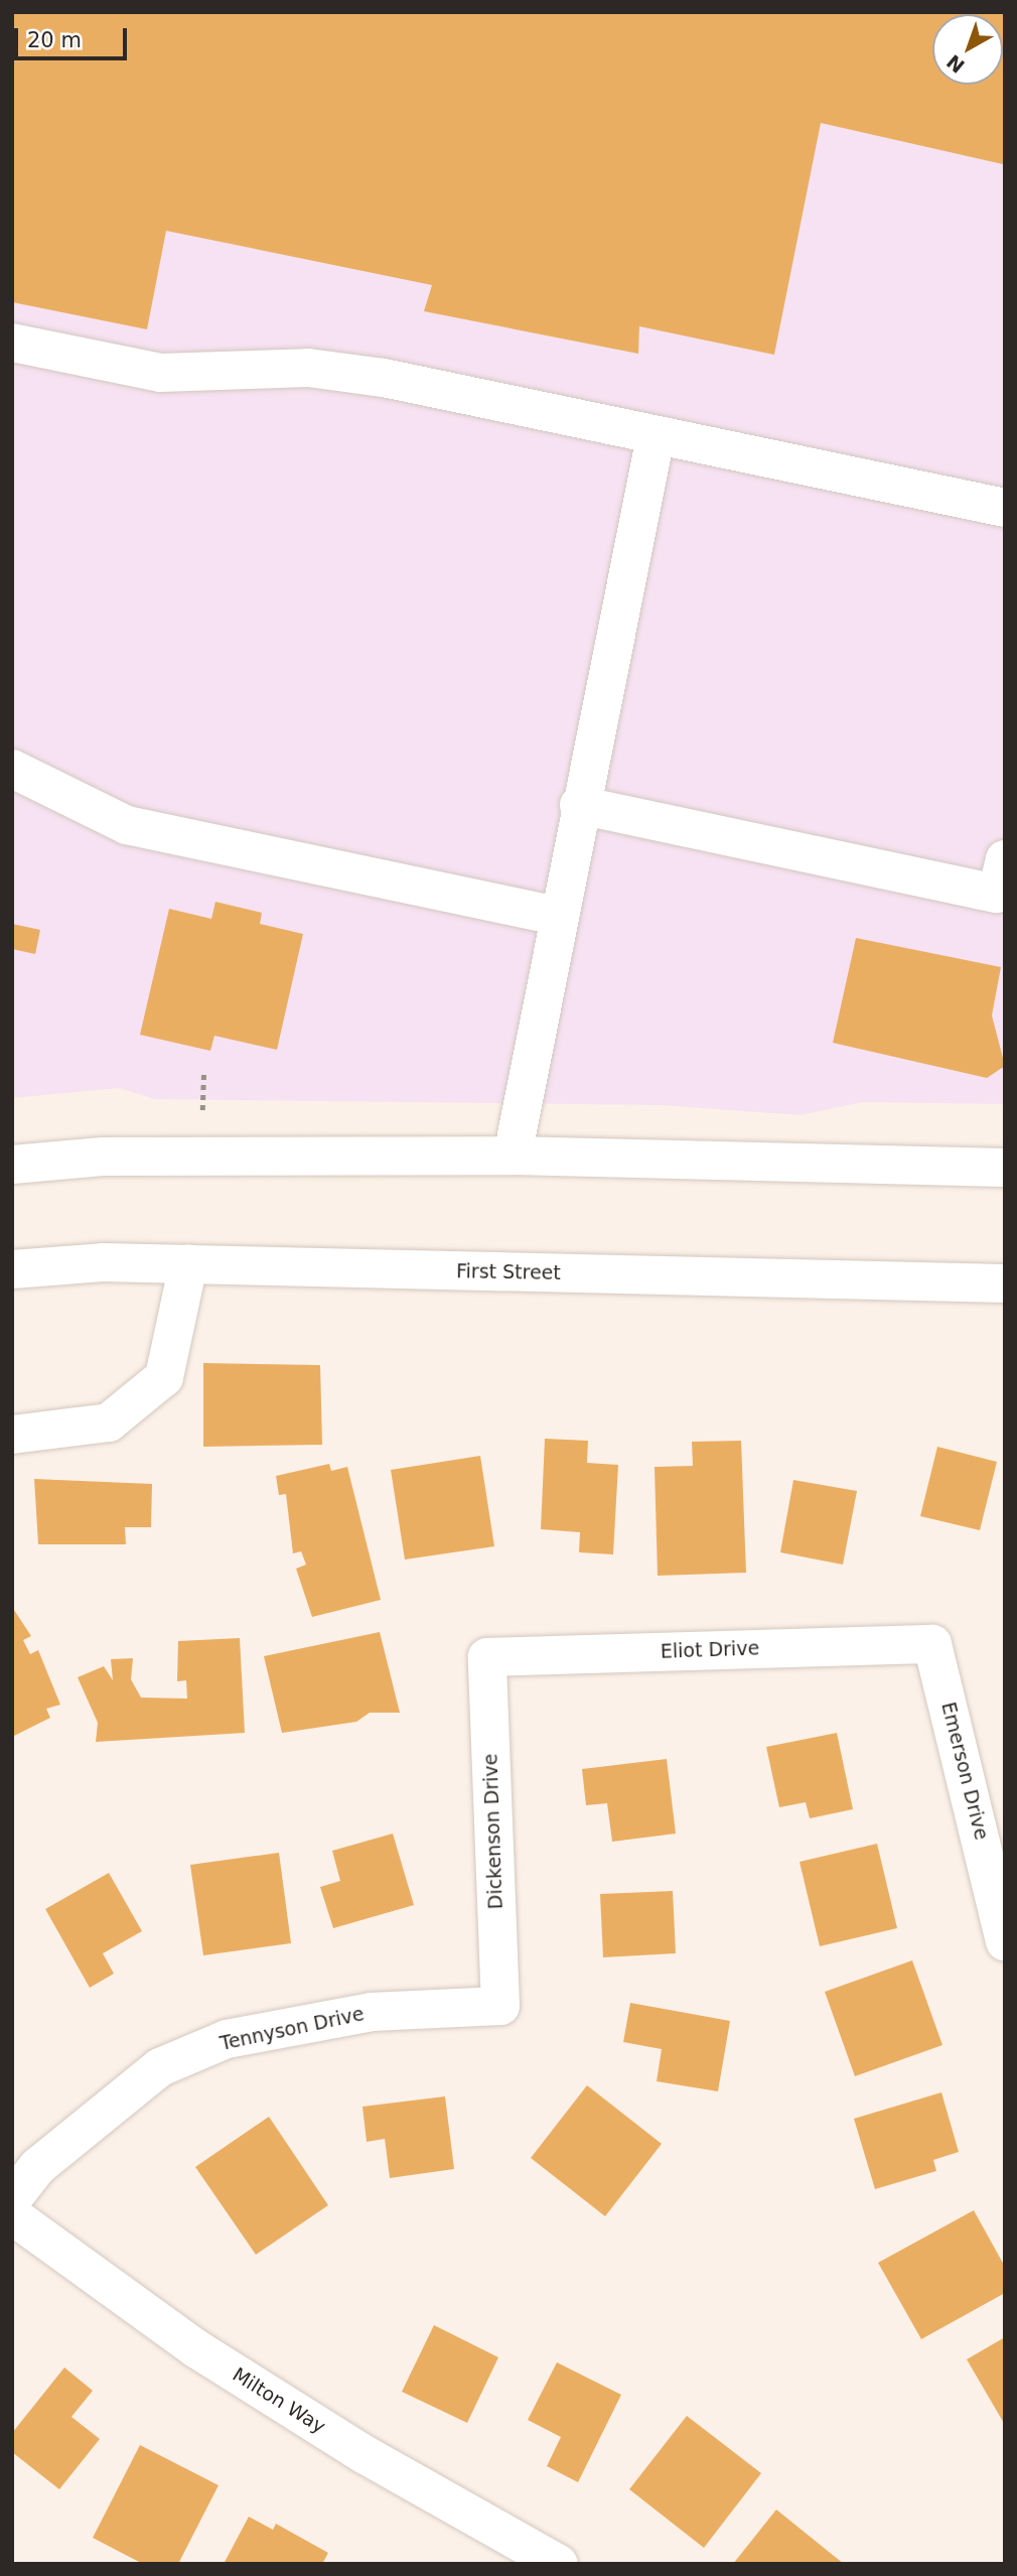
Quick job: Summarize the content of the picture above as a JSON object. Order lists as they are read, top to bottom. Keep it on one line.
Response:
{"streets":{"street":["First Street","Eliot Drive","Emerson Drive","Dickenson Drive","Tennyson Drive","Milton Way"]},"crossings":[["Eliot Drive","Emerson Drive"],["Eliot Drive","Dickenson Drive"],["Dickenson Drive","Tennyson Drive"]],"scale_bar":"20 m","north":"bottom left"}
